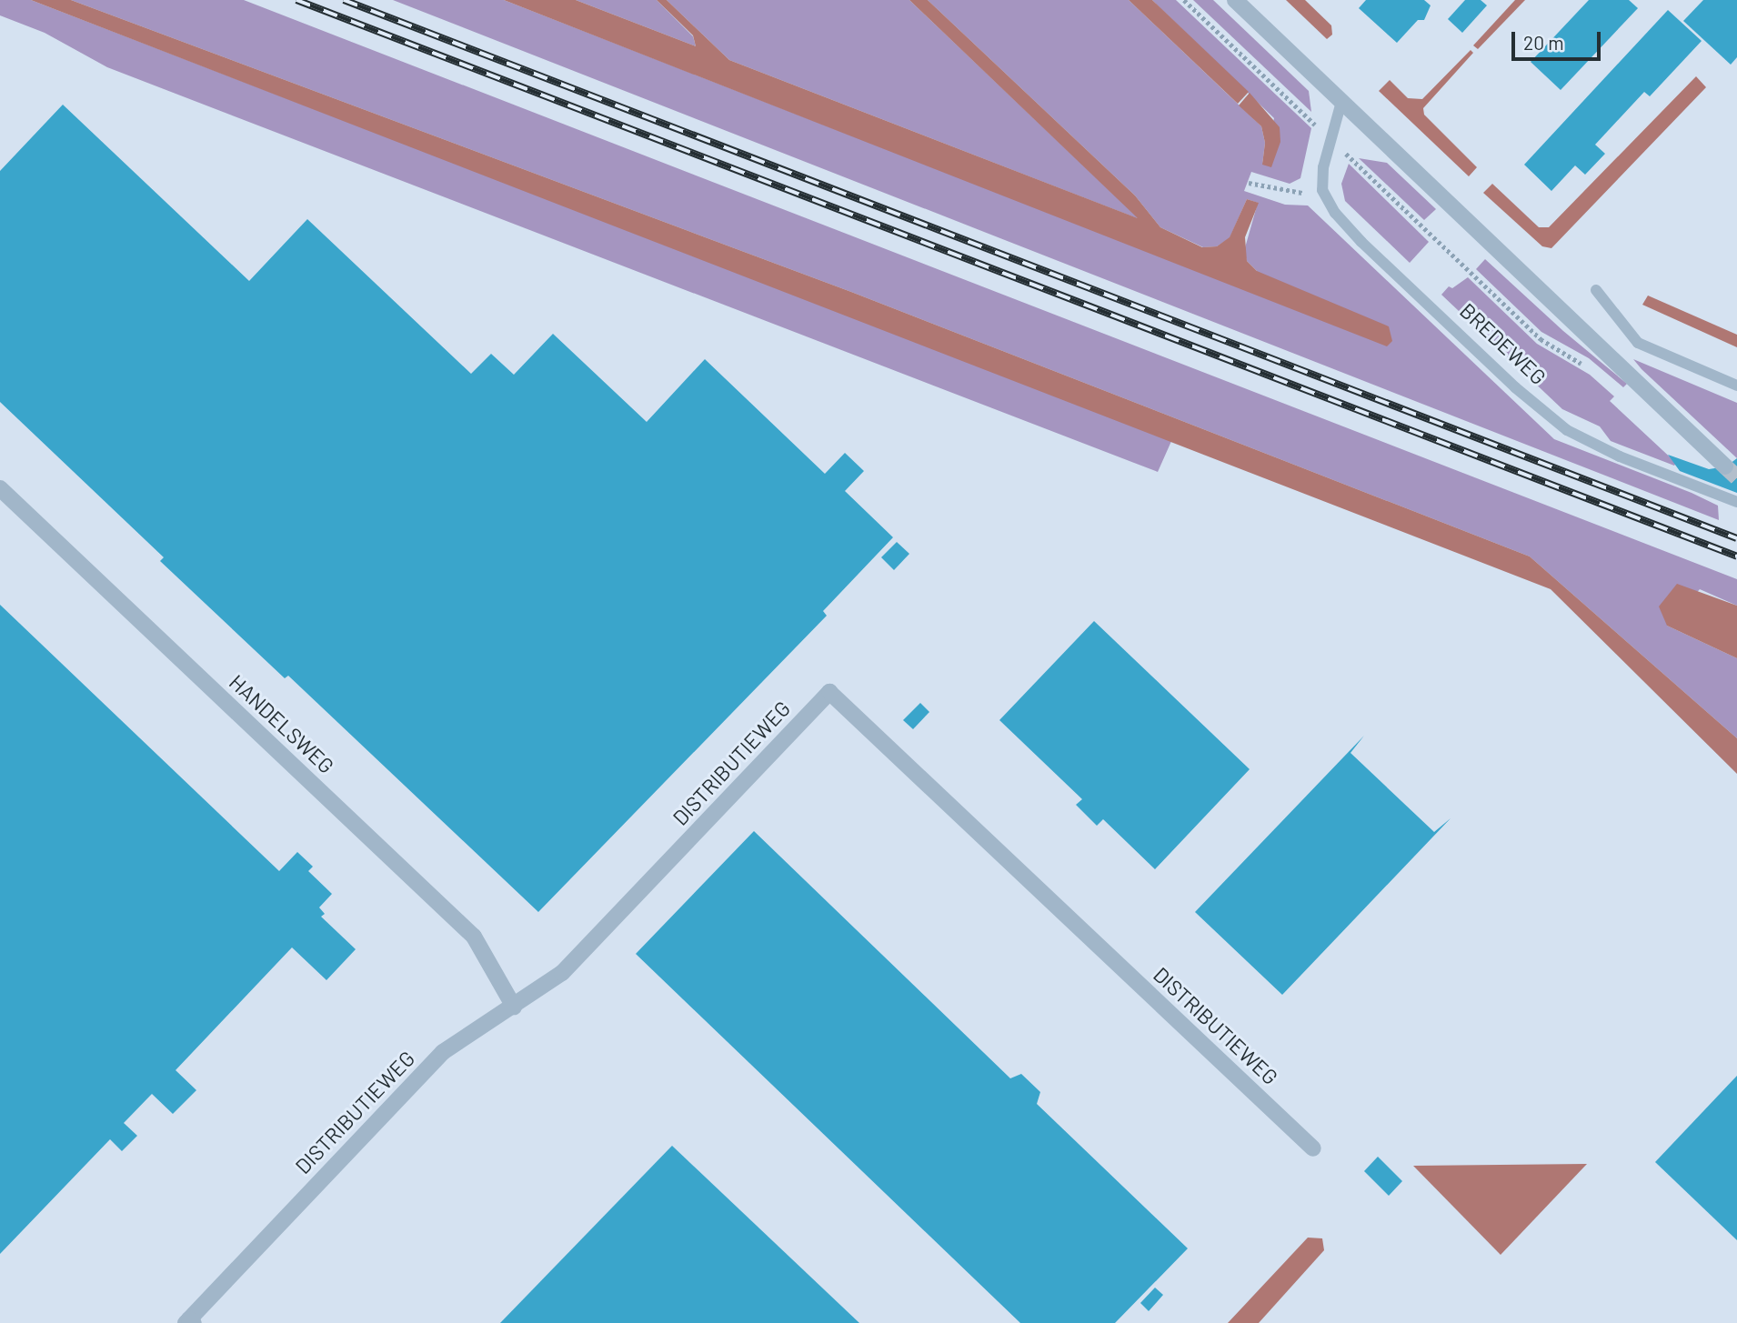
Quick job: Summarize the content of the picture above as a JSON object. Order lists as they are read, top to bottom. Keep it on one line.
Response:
{"streets":{"street":["HANDELSWEG","DISTRIBUTIEWEG"],"lane":["BREDEWEG"]},"crossings":[["HANDELSWEG","DISTRIBUTIEWEG"]],"scale_bar":"20 m"}
